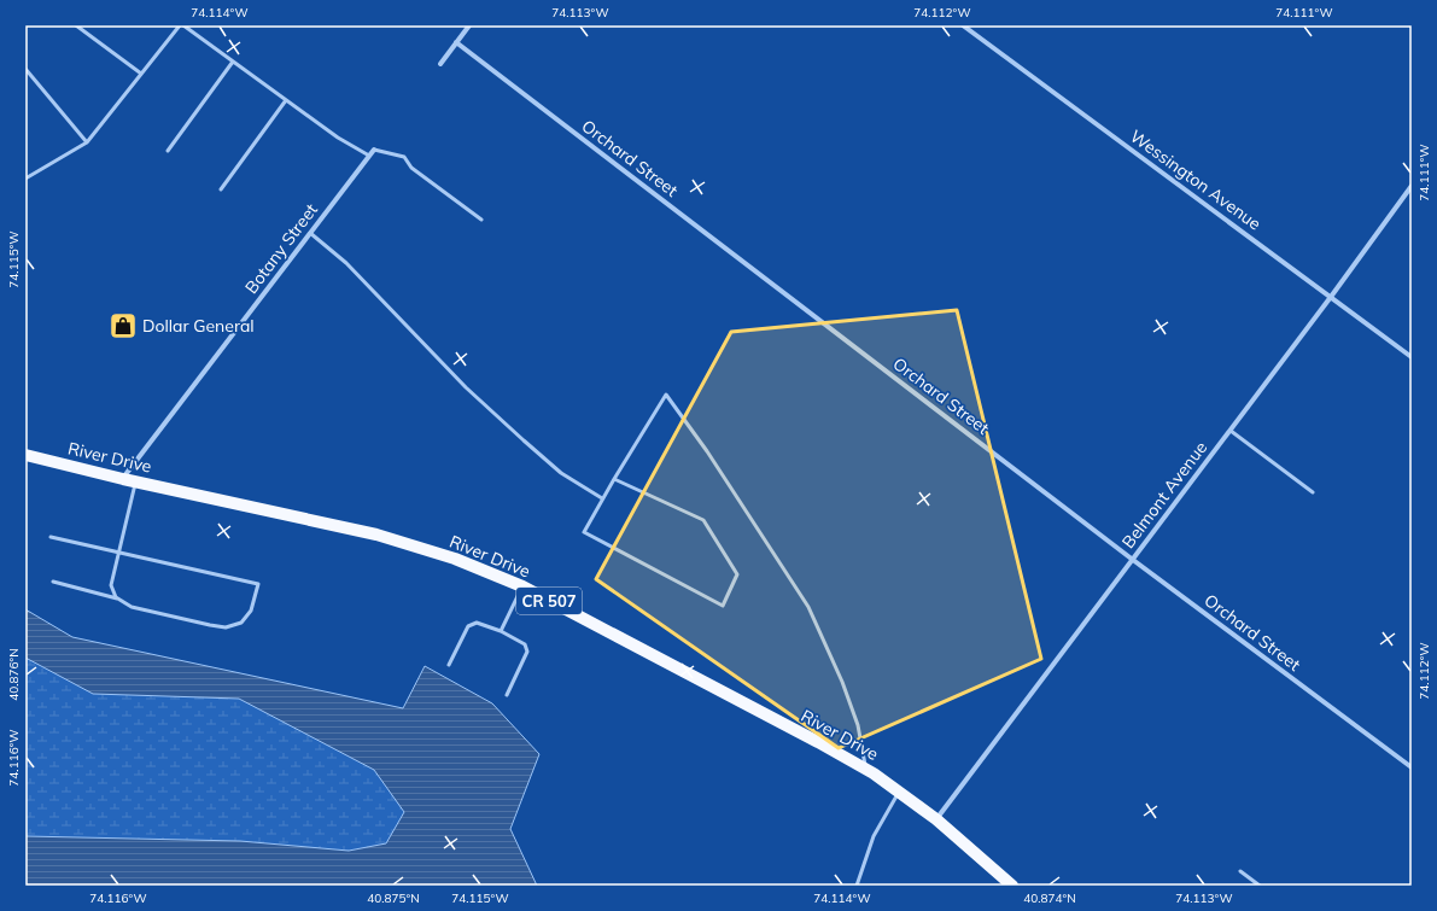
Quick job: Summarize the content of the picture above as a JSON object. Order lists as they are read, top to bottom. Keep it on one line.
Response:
{"streets":{"main road":["River Drive","CR 507"],"street":["Orchard Street","Wessington Avenue","Botany Street","Belmont Avenue"]},"crossings":[["Orchard Street","Belmont Avenue"],["Wessington Avenue","Belmont Avenue"],["Botany Street","River Drive"],["River Drive","Belmont Avenue"]],"places":{"shop":["Dollar General"]},"coordinates":["74.114°W","74.113°W","74.112°W","74.111°W","74.115°W","40.876°N","74.116°W","40.875°N","40.874°N"]}
